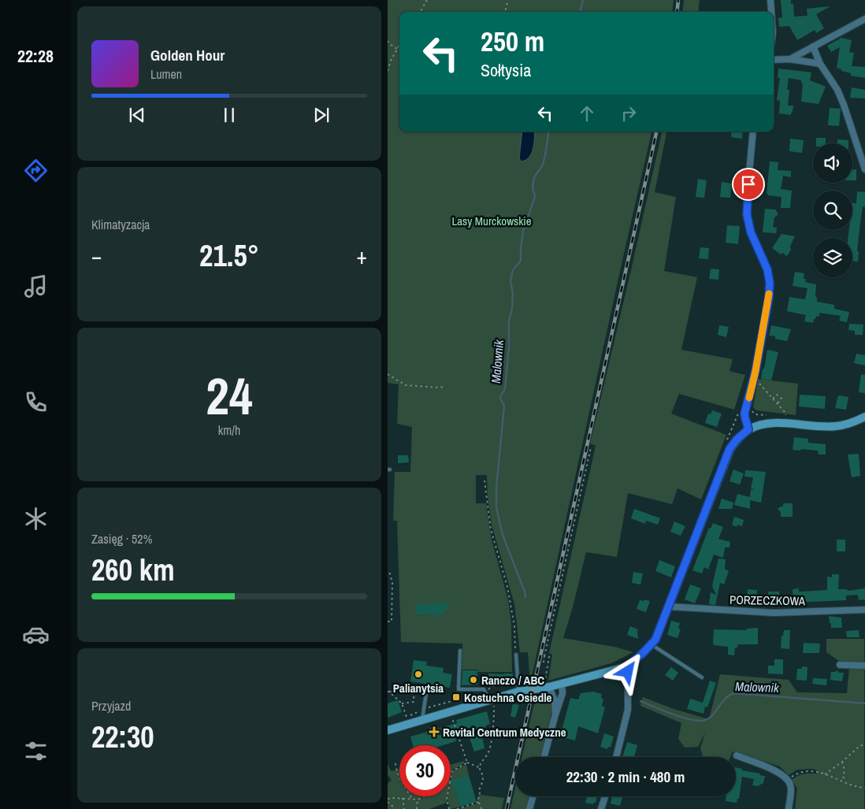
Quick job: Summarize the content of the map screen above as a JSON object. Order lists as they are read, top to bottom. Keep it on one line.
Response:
{"streets":{"street":["PORZECZKOWA"]},"water":["Malownik"],"parks":["Lasy Murckowskie"],"places":{"other":["Palianytsia","Ranczo / ABC"],"transit":["Kostuchna Osiedle"],"health":["Revital Centrum Medyczne"]},"page":{"tabs":"22:28","turn":["250 m","Sołtysia"],"song":["Golden Hour","Lumen"],"tile":["Klimatyzacja",["24","km/h"],["Zasięg · 52%","260 km"],["Przyjazd","22:30"]],"heat":["−","21.5°","+"],"limit":"30","trip":"22:30 · 2 min · 480 m"}}
